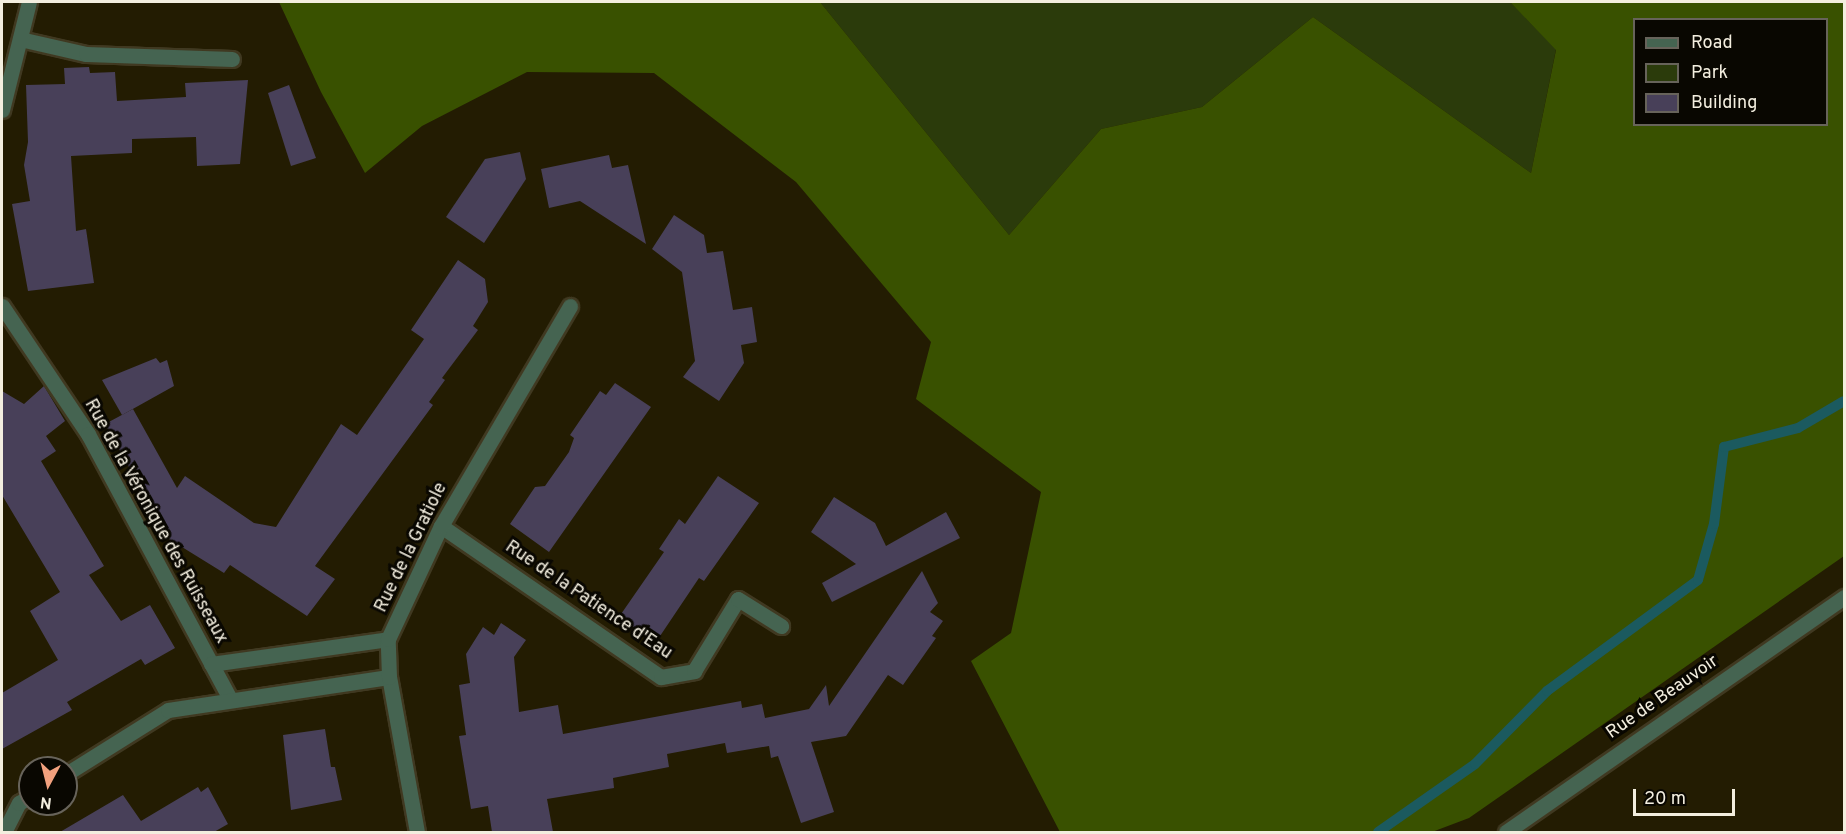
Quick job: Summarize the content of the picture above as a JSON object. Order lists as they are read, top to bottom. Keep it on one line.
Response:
{"streets":{"street":["Rue de la Véronique des Ruisseaux","Rue de la Gratiole","Rue de la Patience d'Eau","Rue de Beauvoir"]},"crossings":[["Rue de la Gratiole","Rue de la Patience d'Eau"]],"legend":["Road","Park","Building"],"scale_bar":"20 m","north":"bottom"}
